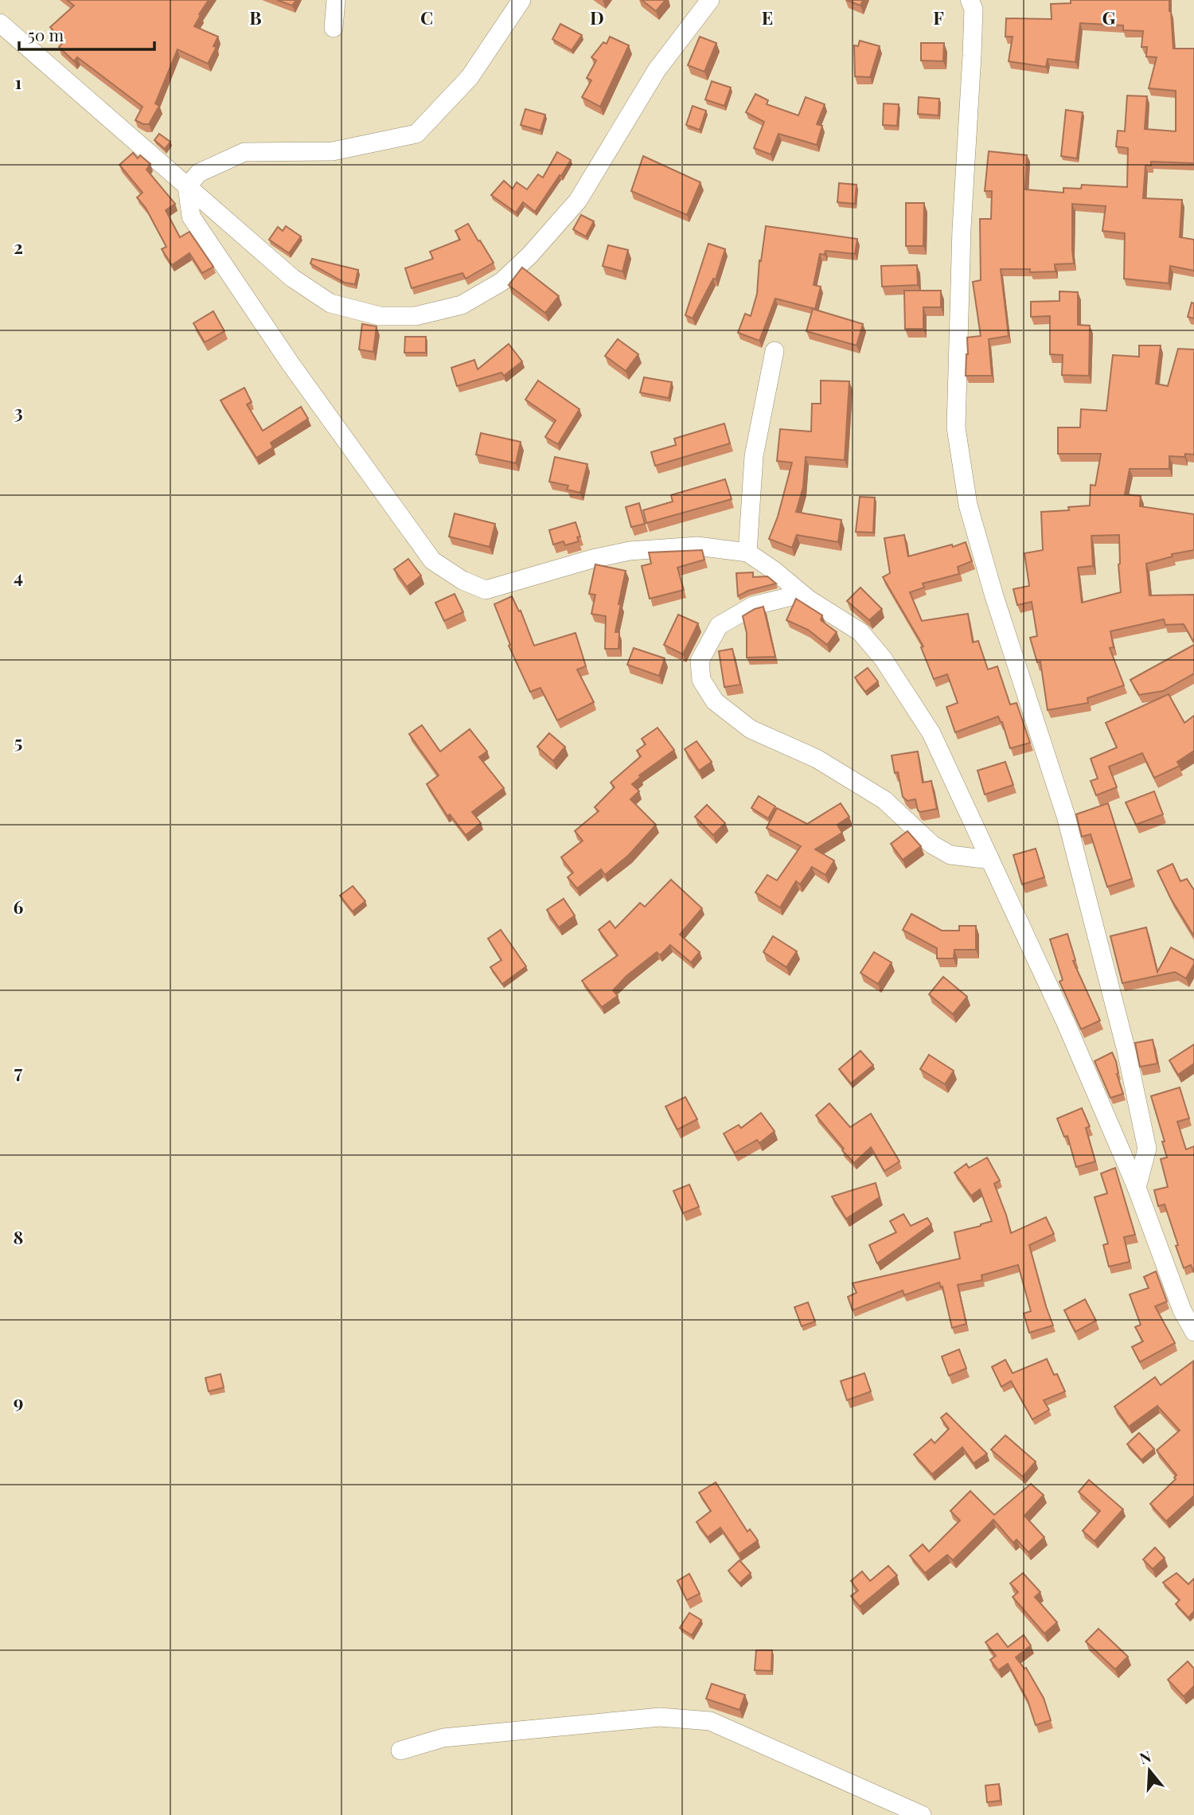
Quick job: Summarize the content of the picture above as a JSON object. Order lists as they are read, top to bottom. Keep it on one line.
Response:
{"scale_bar":"50 m","north":"top","grid":{"columns":["B","C","D","E","F","G"],"rows":["1","2","3","4","5","6","7","8","9"]}}
